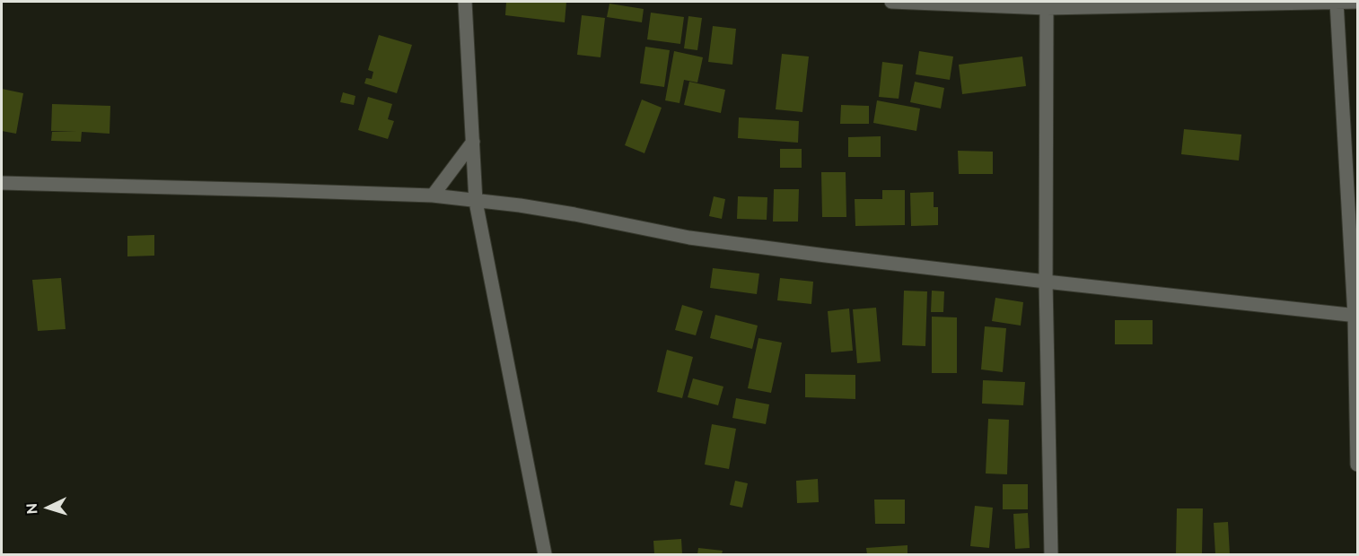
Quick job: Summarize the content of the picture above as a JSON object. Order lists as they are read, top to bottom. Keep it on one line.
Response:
{"north":"left"}
